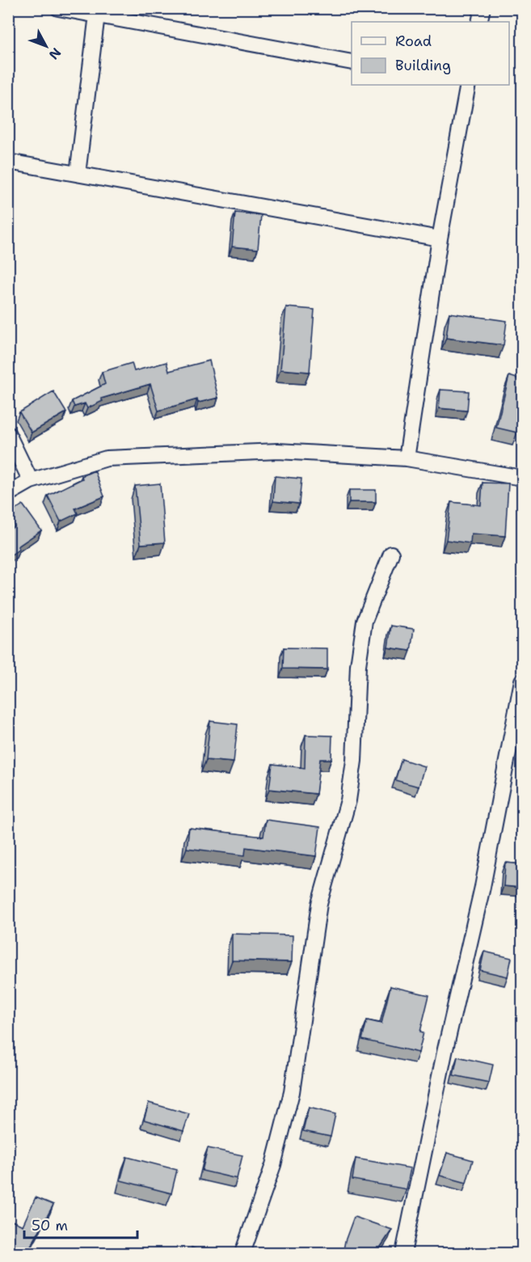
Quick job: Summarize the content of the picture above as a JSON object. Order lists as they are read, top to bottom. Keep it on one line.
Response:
{"legend":["Road","Building"],"scale_bar":"50 m","north":"bottom right"}
